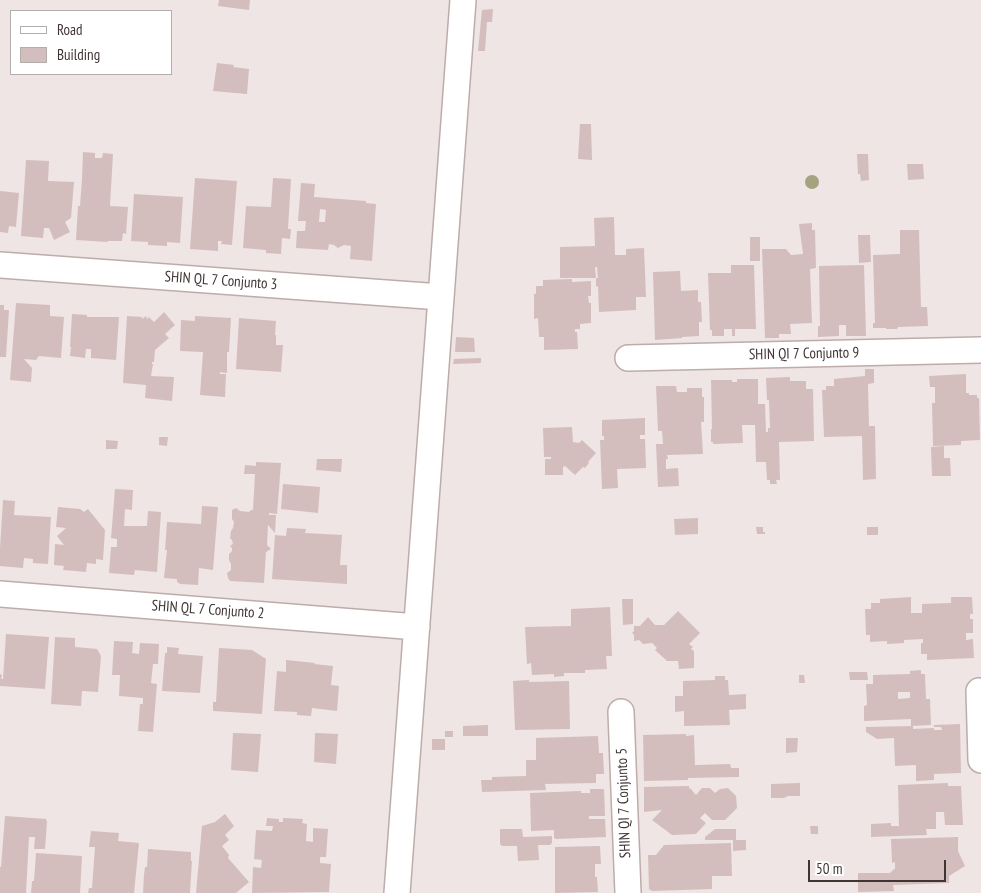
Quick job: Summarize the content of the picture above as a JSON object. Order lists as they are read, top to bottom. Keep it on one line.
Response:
{"streets":{"street":["SHIN QL 7 Conjunto 3","SHIN QI 7 Conjunto 9","SHIN QL 7 Conjunto 2","SHIN QI 7 Conjunto 5"]},"legend":["Road","Building"],"scale_bar":"50 m"}
